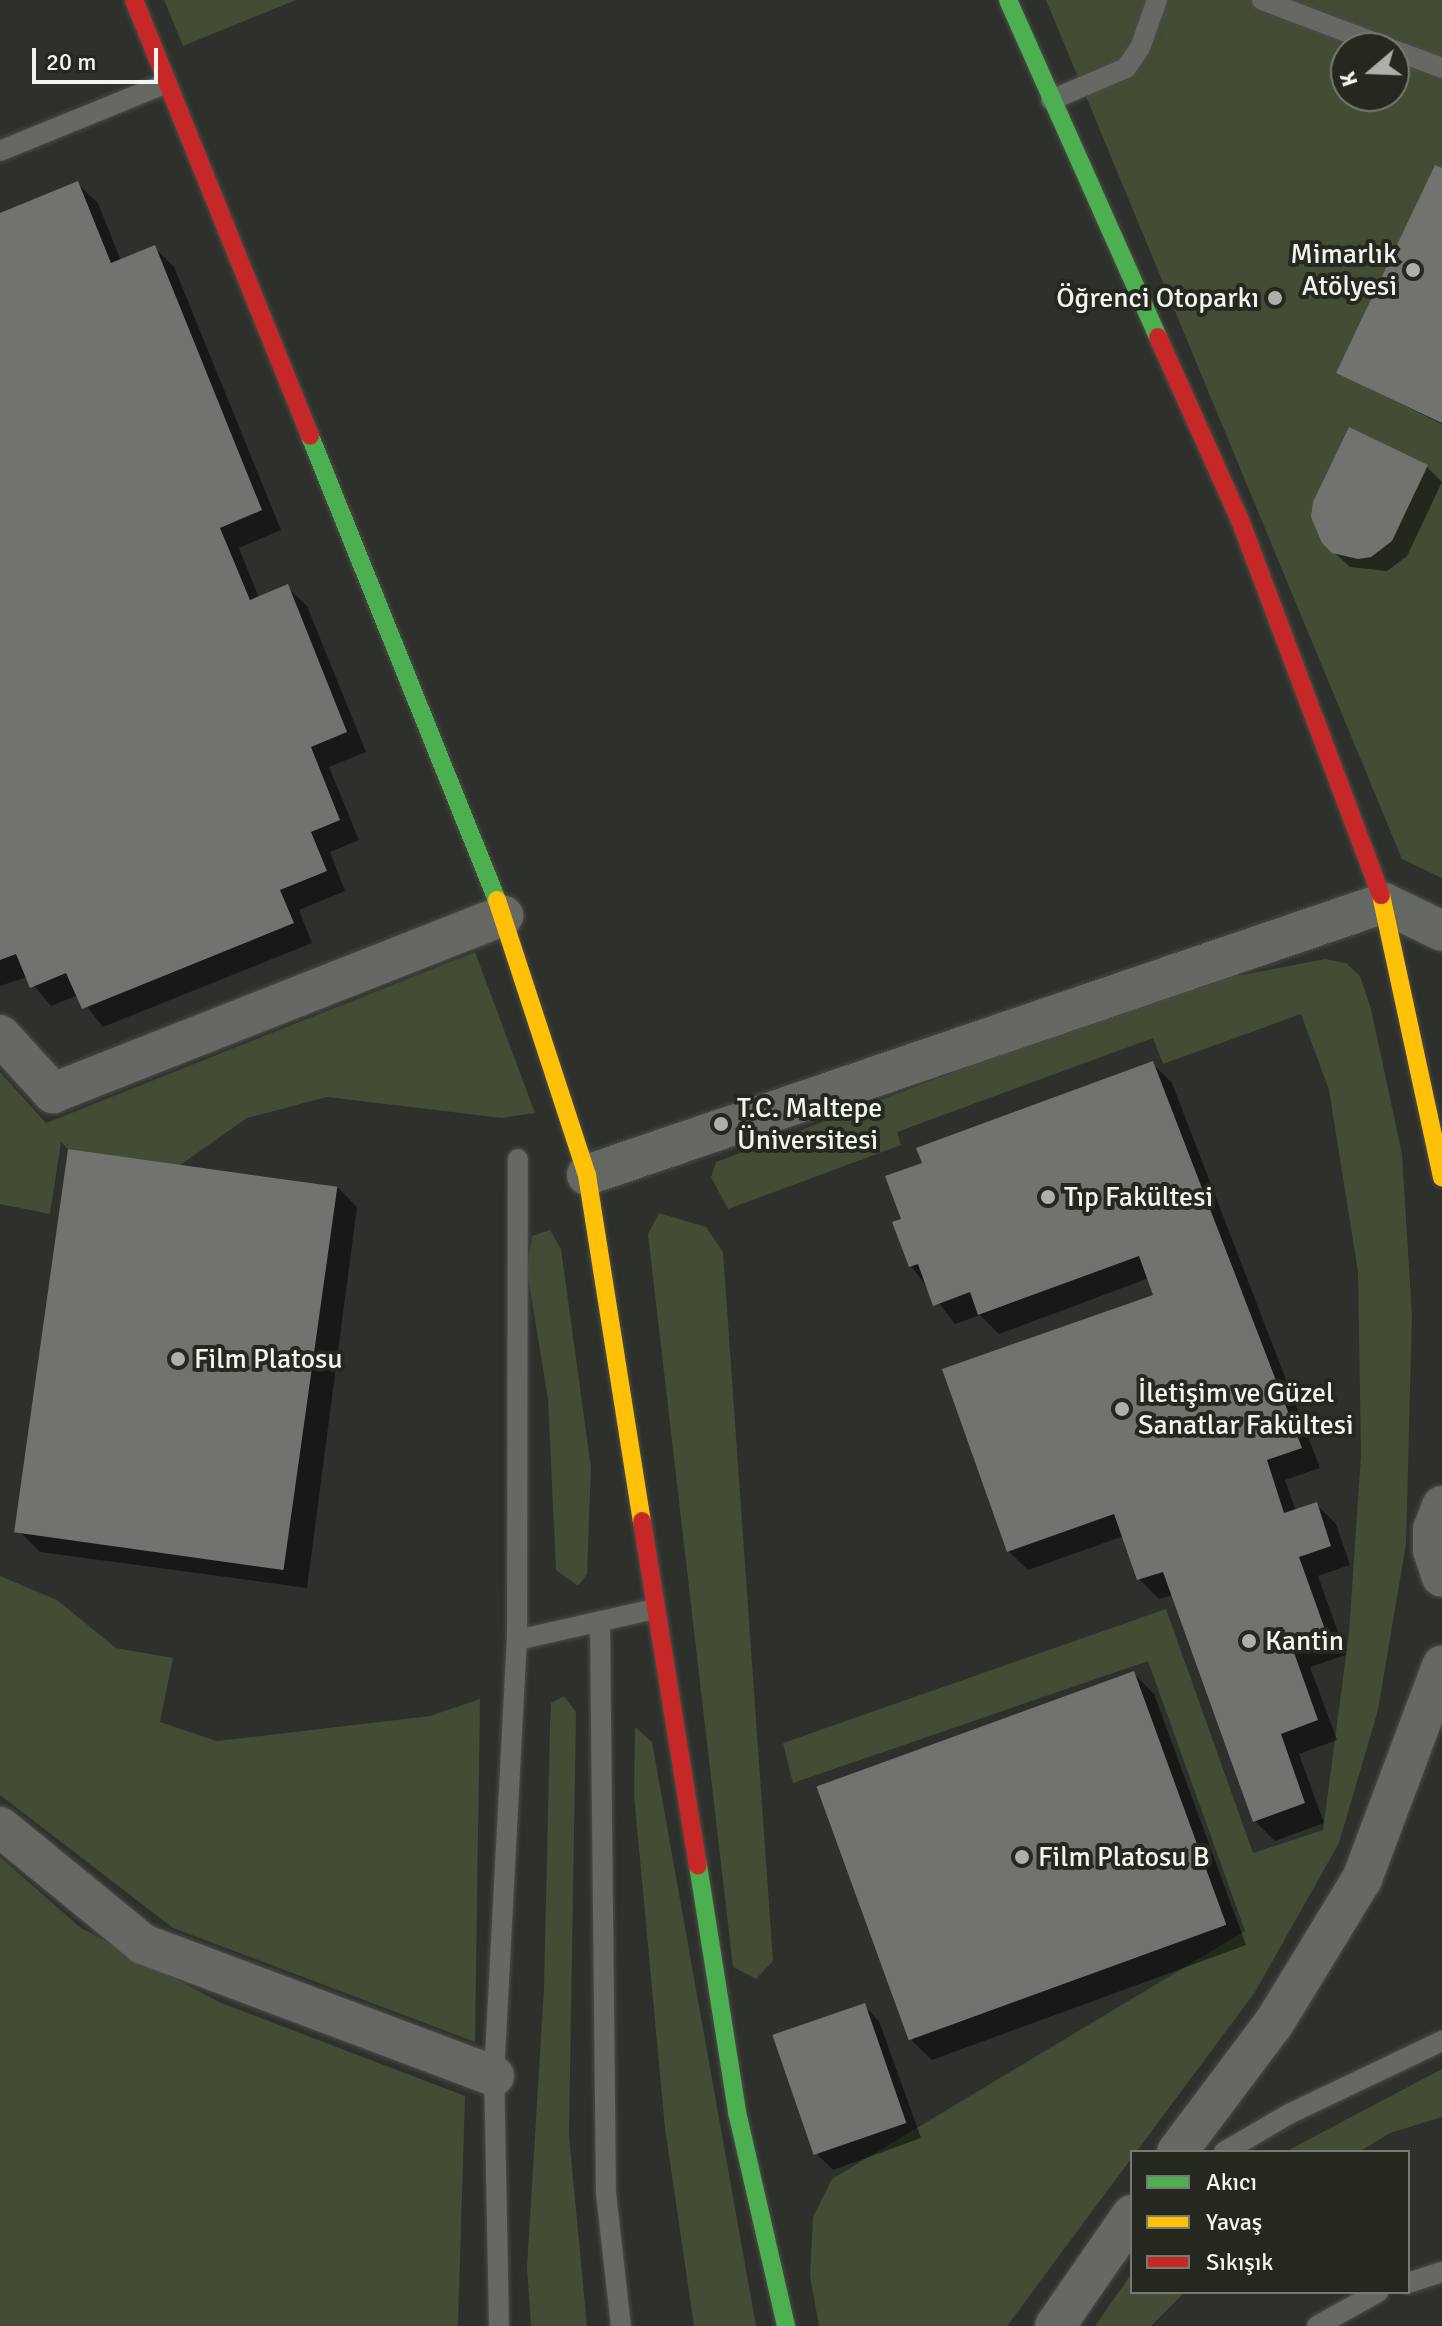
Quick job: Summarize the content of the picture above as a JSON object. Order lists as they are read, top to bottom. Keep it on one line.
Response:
{"places":["Mimarlık Atölyesi","Öğrenci Otoparkı","T.C. Maltepe Üniversitesi","Tıp Fakültesi","Film Platosu","İletişim ve Güzel Sanatlar Fakültesi","Kantin","Film Platosu B"],"legend":["Akıcı","Yavaş","Sıkışık"],"scale_bar":"20 m","north":"left"}
